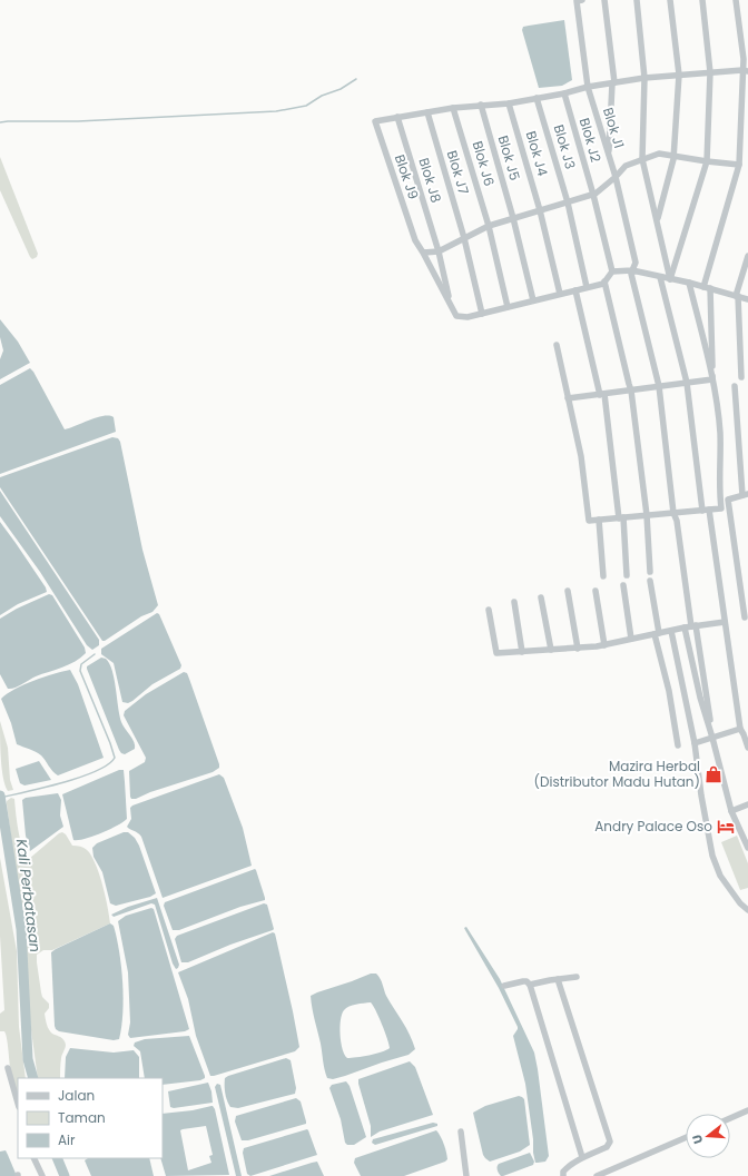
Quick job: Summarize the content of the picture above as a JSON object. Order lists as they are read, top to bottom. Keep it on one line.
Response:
{"streets":{"street":["Blok J1","Blok J2","Blok J3","Blok J4","Blok J5","Blok J6","Blok J7","Blok J9","Blok J8"]},"crossings":[["Blok J9","Blok J8"]],"water":["Kali Perbatasan"],"places":{"shop":["Mazira Herbal (Distributor Madu Hutan)"],"hotel":["Andry Palace Oso"]},"legend":["Jalan","Taman","Air"],"north":"left"}
